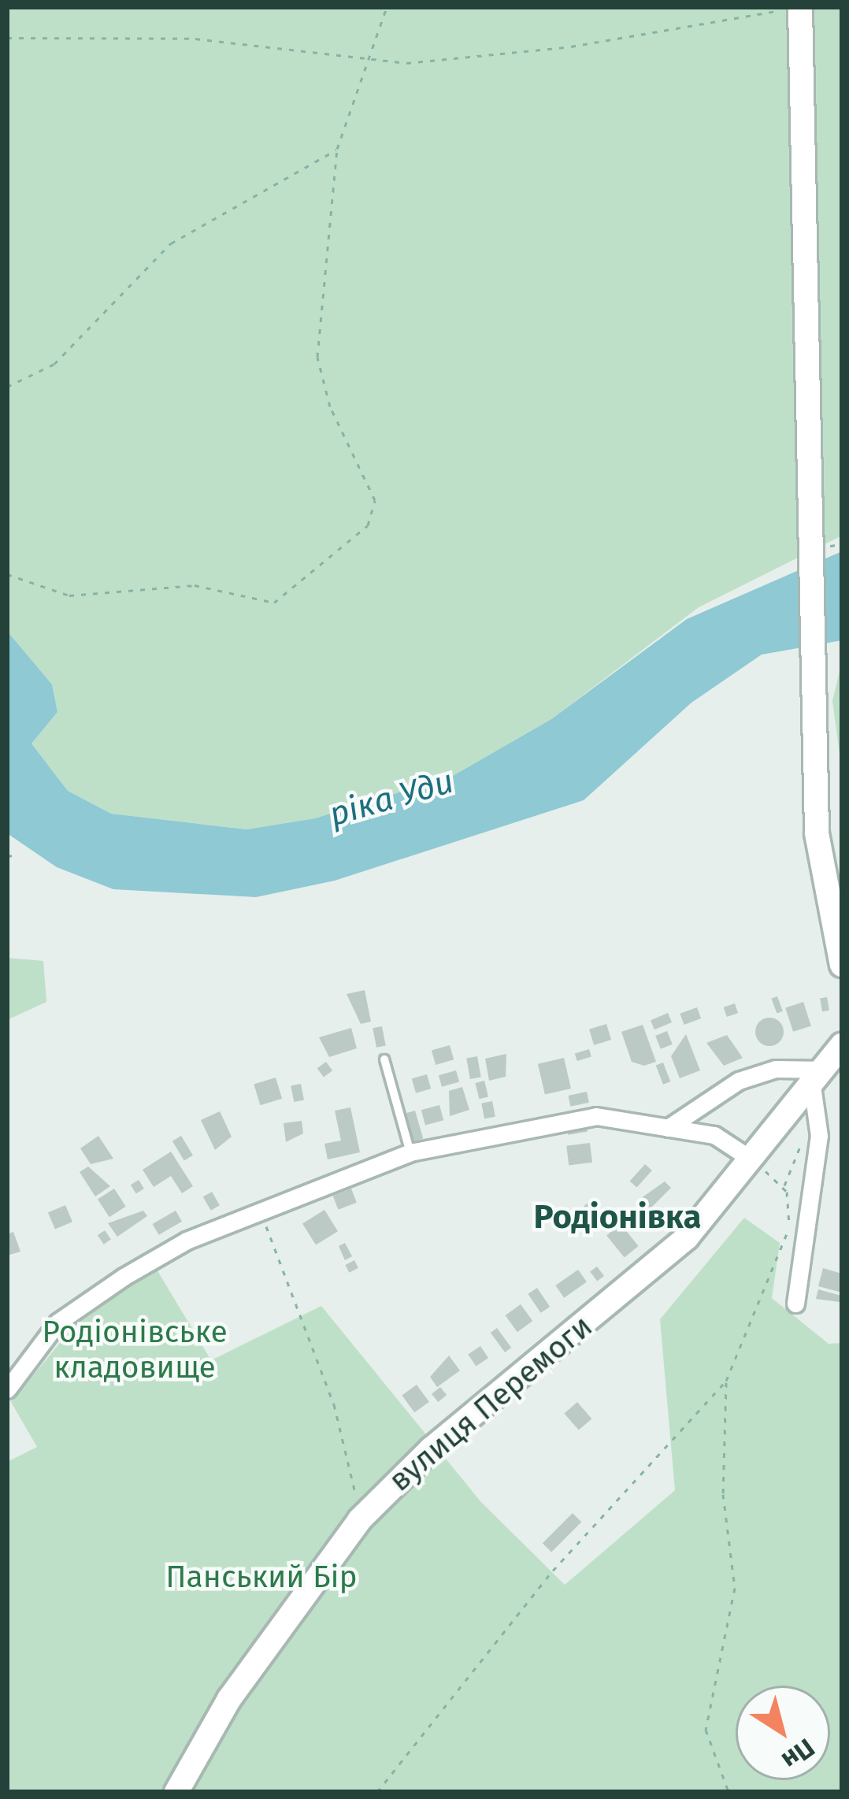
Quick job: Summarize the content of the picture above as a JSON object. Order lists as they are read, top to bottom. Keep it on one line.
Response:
{"streets":{"street":["вулиця Перемоги"]},"districts":["Родіонівка"],"water":["ріка Уди"],"parks":["Родіонівське кладовище","Панський Бір"],"north":"bottom right"}
